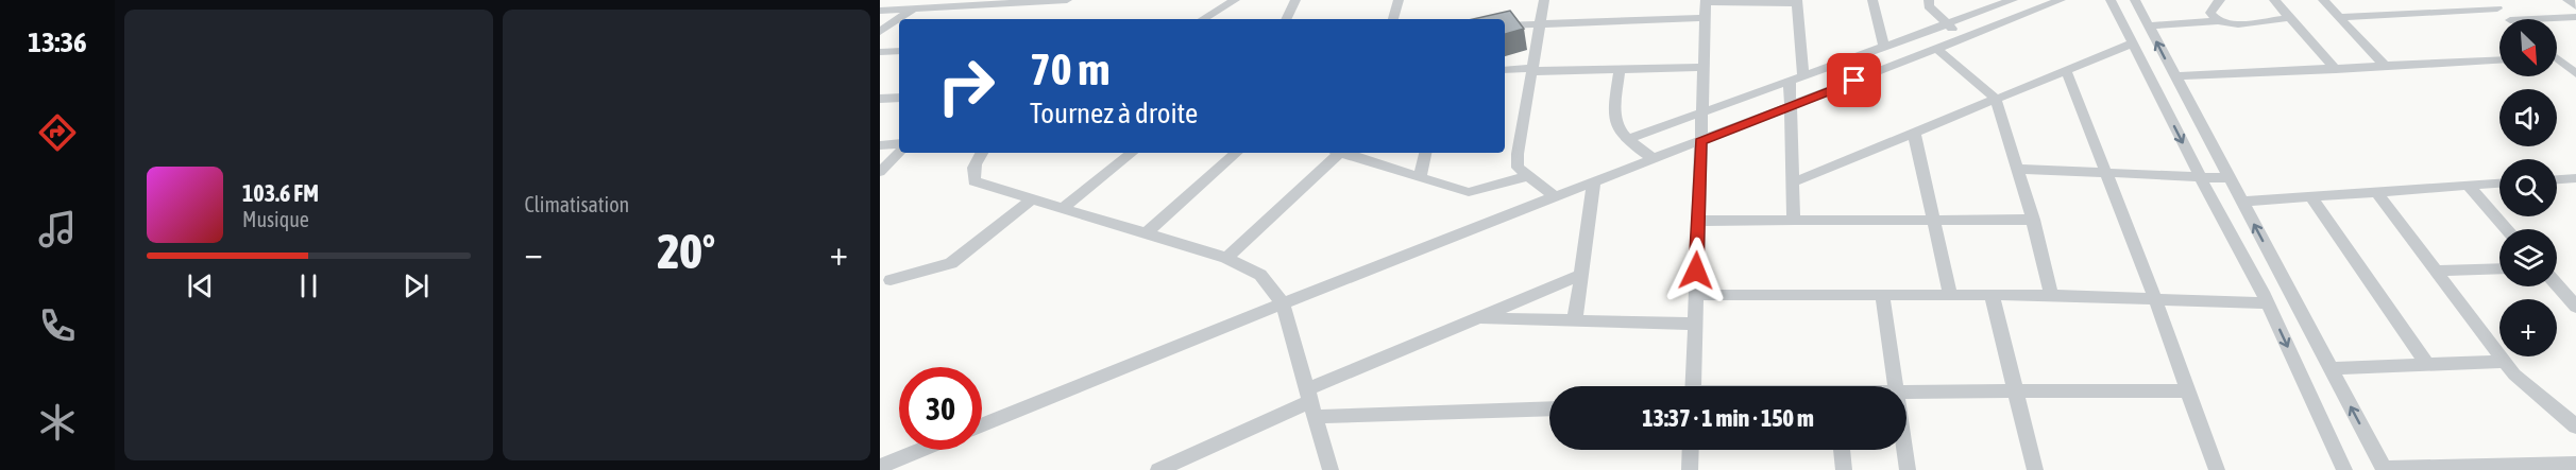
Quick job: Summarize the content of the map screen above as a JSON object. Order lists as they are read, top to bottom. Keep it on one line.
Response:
{"north":"bottom right","page":{"tabs":"13:36","tile":"Climatisation","map_buttons":"+","turn":["70 m","Tournez à droite"],"song":["103.6 FM","Musique"],"heat":["−","20°","+"],"limit":"30","trip":"13:37 · 1 min · 150 m"}}
